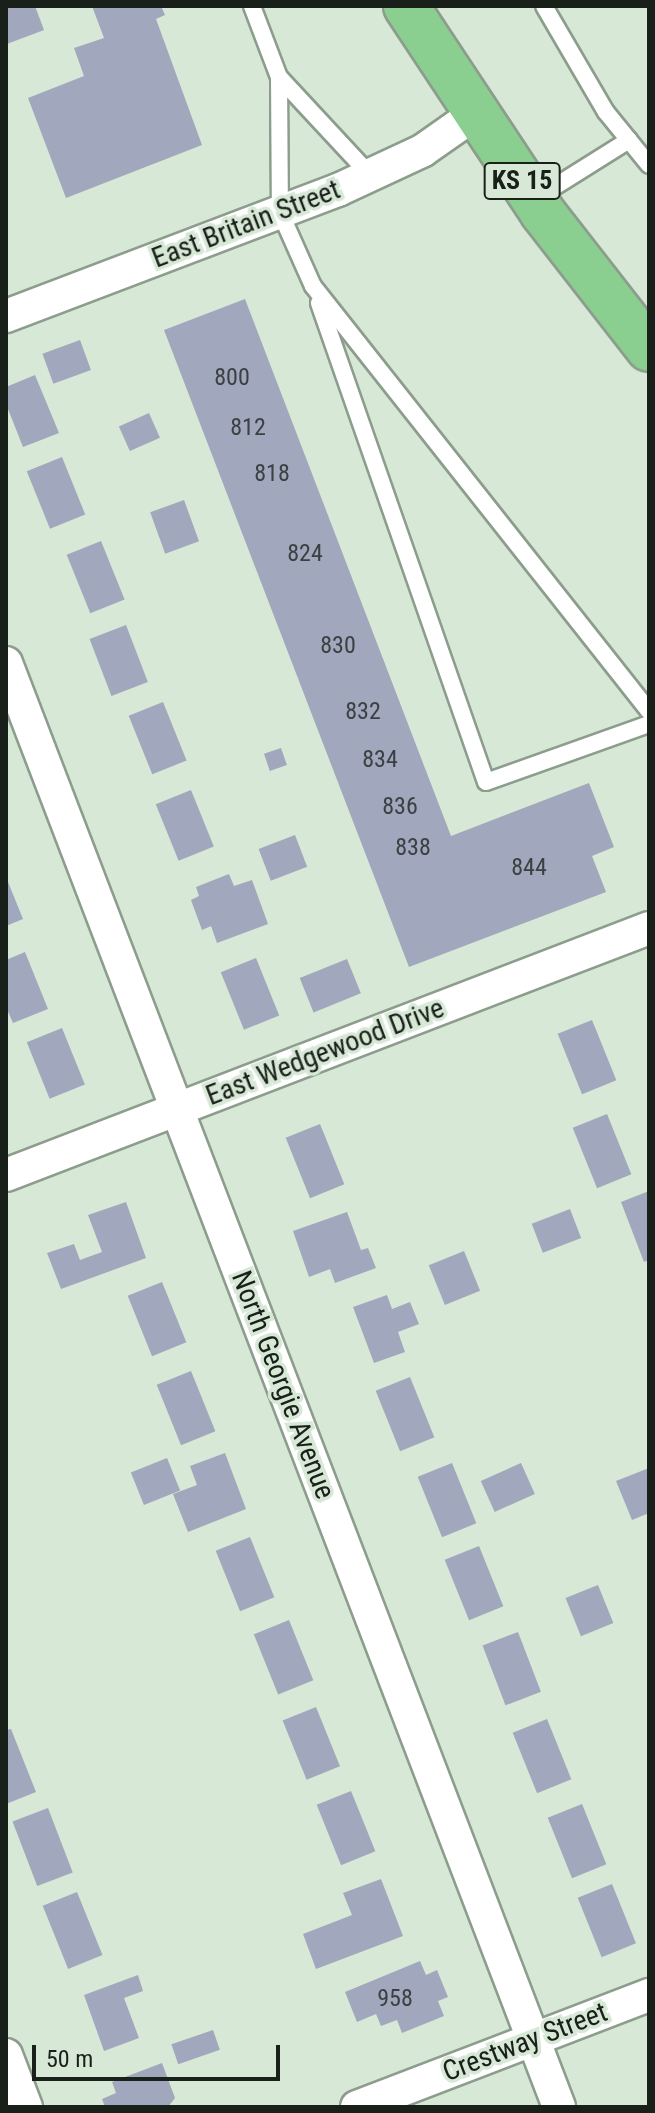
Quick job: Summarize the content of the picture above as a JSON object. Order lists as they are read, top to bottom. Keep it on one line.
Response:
{"streets":{"main road":["KS 15"],"street":["East Britain Street","East Wedgewood Drive","North Georgie Avenue","Crestway Street"]},"crossings":[["KS 15","East Britain Street"],["East Wedgewood Drive","North Georgie Avenue"],["North Georgie Avenue","Crestway Street"]],"house_numbers":["800","812","818","824","830","832","834","836","838","844","958"],"scale_bar":"50 m"}
